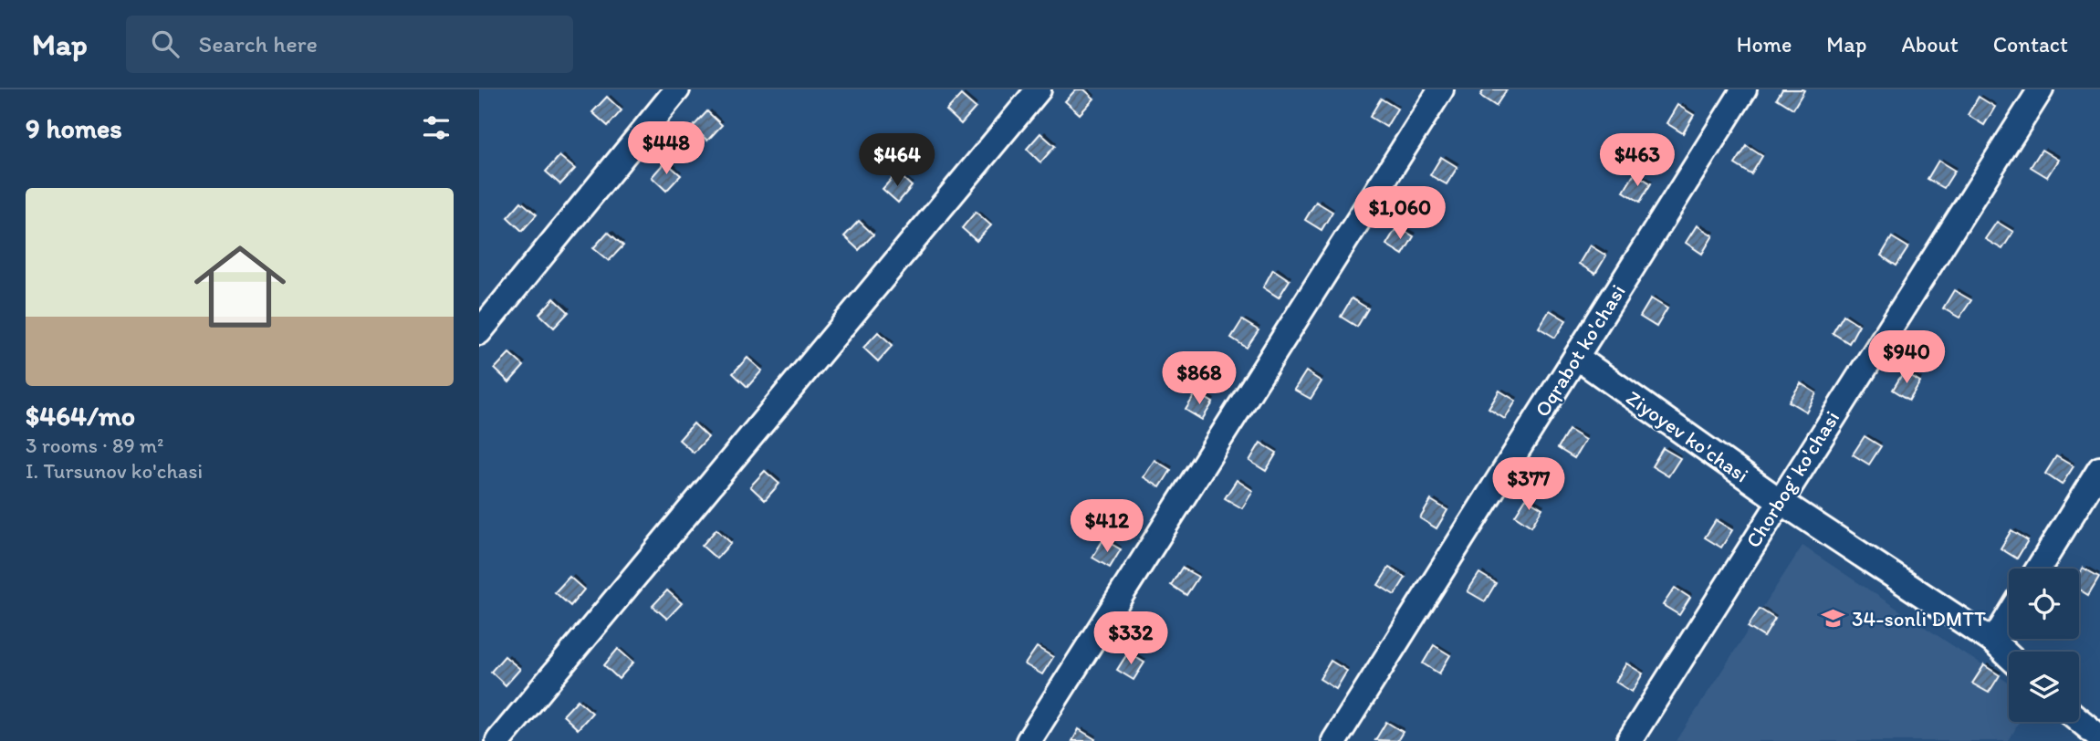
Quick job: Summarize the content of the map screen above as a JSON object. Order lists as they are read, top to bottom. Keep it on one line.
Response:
{"streets":{"street":["Oqrabot ko'chasi","Ziyoyev ko'chasi","Chorbog' ko'chasi"]},"crossings":[["Oqrabot ko'chasi","Ziyoyev ko'chasi"],["Ziyoyev ko'chasi","Chorbog' ko'chasi"]],"places":{"school or university":["34-sonli DMTT"]},"page":{"header":"Map","search":"Search here","nav":["Home","Map","About","Contact"],"heading":"9 homes","price":["$448","$464","$463","$1,060","$940","$868","$377","$412","$332"],"list":[{"name":"$464/mo","note":"3 rooms · 89 m² · I. Tursunov ko'chasi"}]}}
